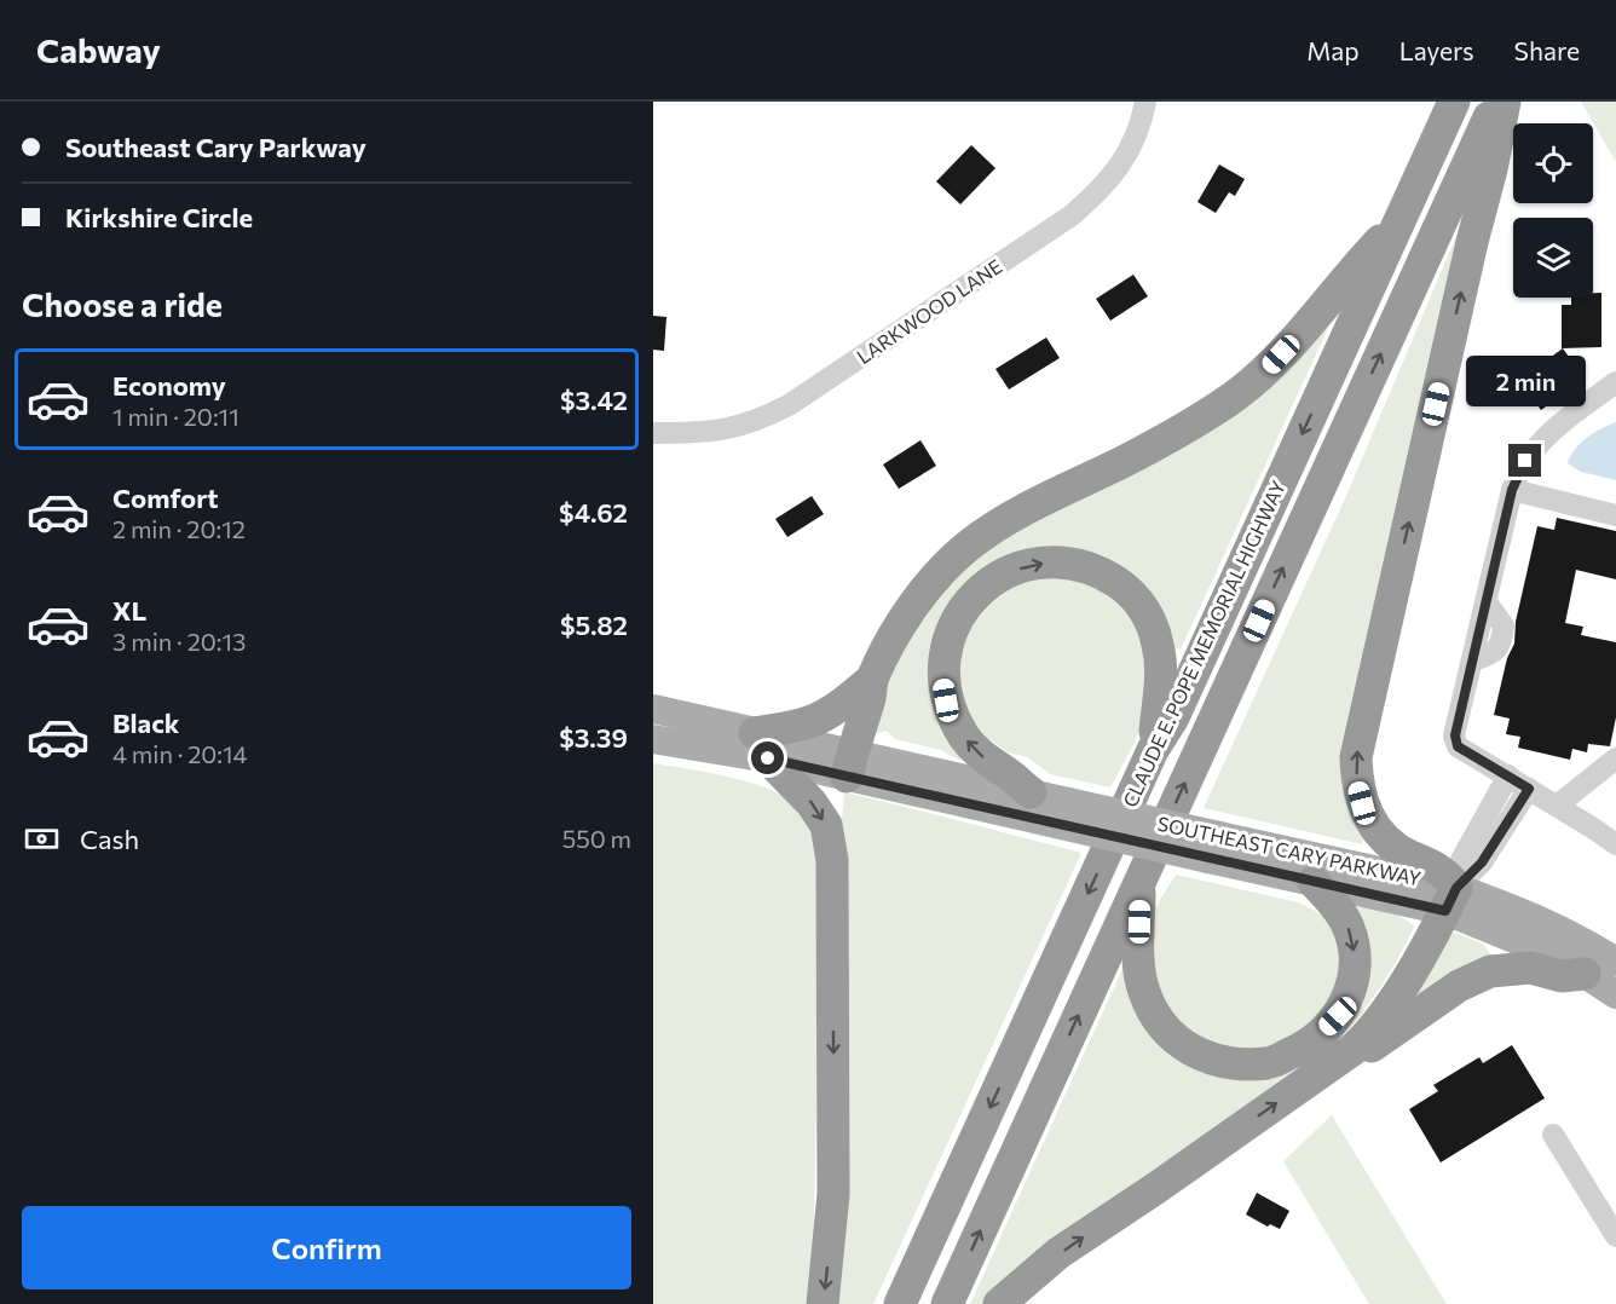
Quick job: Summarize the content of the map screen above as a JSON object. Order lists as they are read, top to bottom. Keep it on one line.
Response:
{"streets":{"highway":["CLAUDE E. POPE MEMORIAL HIGHWAY"],"main road":["SOUTHEAST CARY PARKWAY"],"street":["LARKWOOD LANE"]},"page":{"header":"Cabway","nav":["Map","Layers","Share"],"banner":["Southeast Cary Parkway","Kirkshire Circle"],"heading":"Choose a ride","list":[{"name":"Economy","note":"1 min · 20:11","value":"$3.42"},{"name":"Comfort","note":"2 min · 20:12","value":"$4.62"},{"name":"XL","note":"3 min · 20:13","value":"$5.82"},{"name":"Black","note":"4 min · 20:14","value":"$3.39"}],"bubble":"2 min","pay":["Cash","550 m"],"buttons":"Confirm"}}
